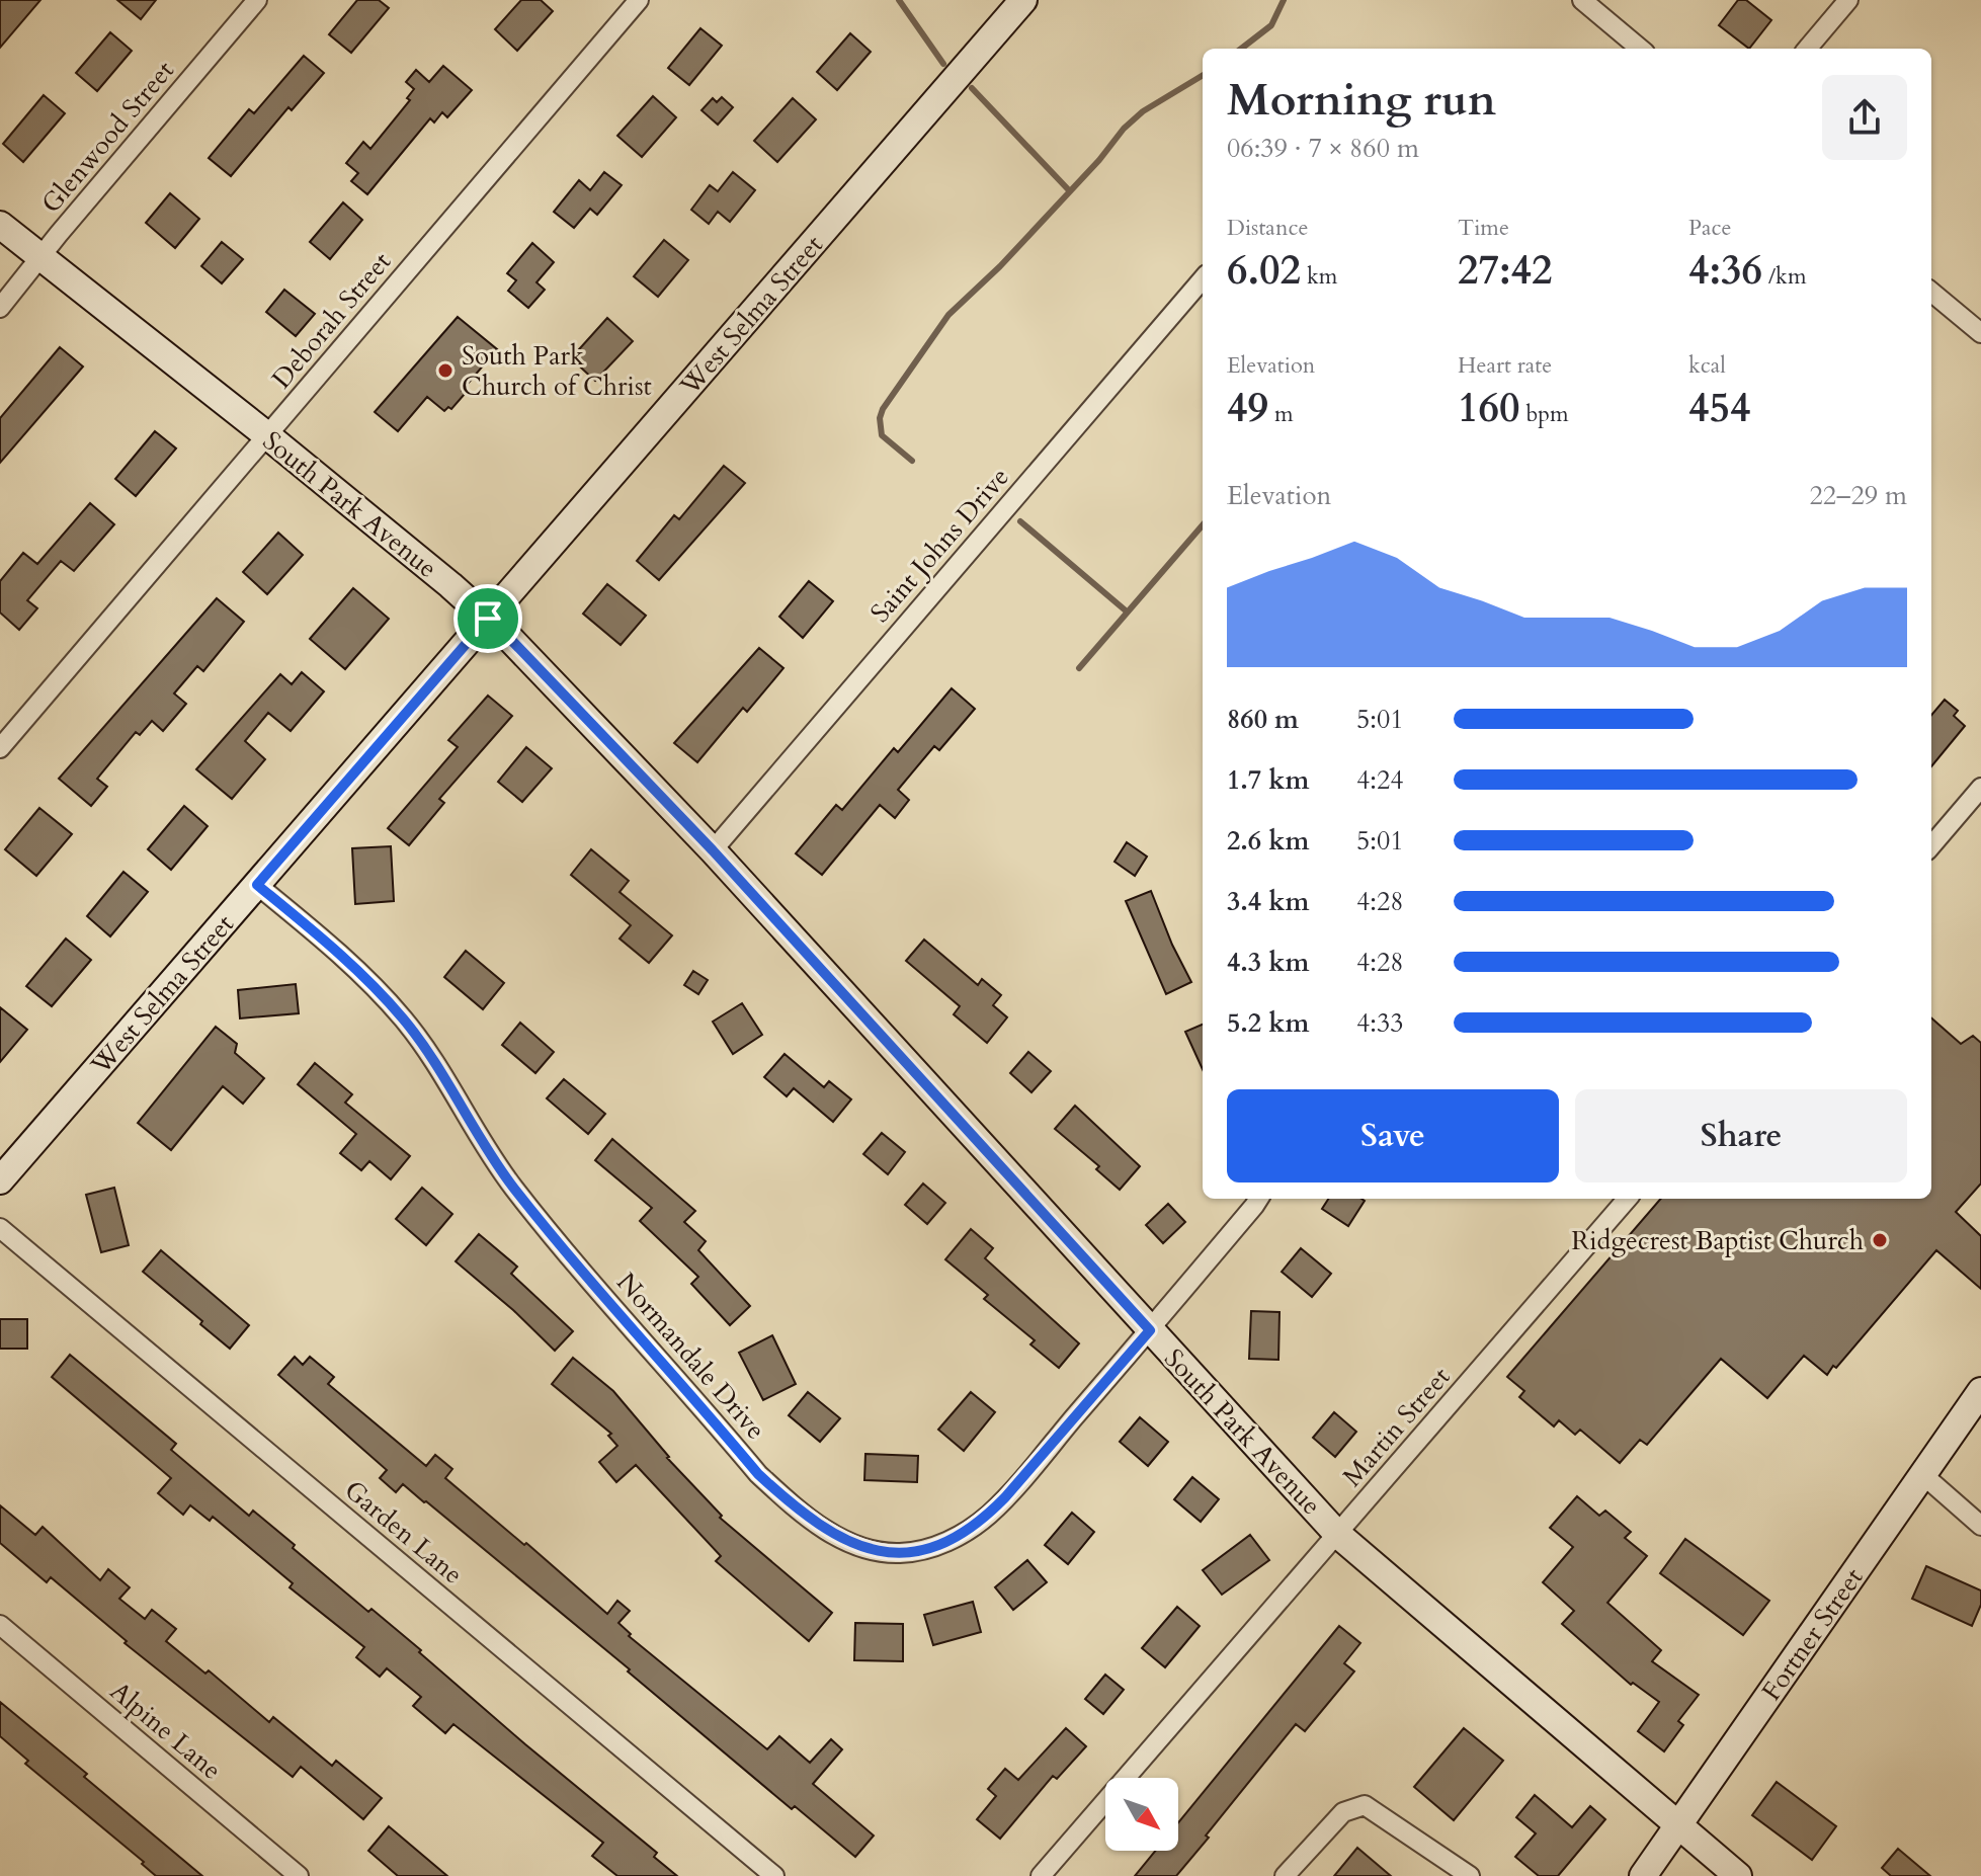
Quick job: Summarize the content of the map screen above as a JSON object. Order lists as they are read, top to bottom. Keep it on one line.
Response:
{"streets":{"street":["Glenwood Street","West Selma Street","Deborah Street","South Park Avenue","Saint Johns Drive","Normandale Drive","Martin Street","Garden Lane","Fortner Street","Alpine Lane"]},"crossings":[["Glenwood Street","South Park Avenue"],["West Selma Street","South Park Avenue"],["West Selma Street","Normandale Drive"],["Deborah Street","South Park Avenue"],["South Park Avenue","Saint Johns Drive"],["South Park Avenue","Normandale Drive"],["South Park Avenue","Martin Street"],["South Park Avenue","Fortner Street"]],"places":["South Park Church of Christ","Ridgecrest Baptist Church"],"north":"bottom right","page":{"heading":["Morning run","06:39 · 7 × 860 m"],"stats":[["Distance","6.02 km"],["Time","27:42"],["Pace","4:36 /km"],["Elevation","49 m"],["Heart rate","160 bpm"],["kcal","454"]],"chart":["Elevation","22–29 m"],"list":[{"name":"860 m","note":"5:01"},{"name":"1.7 km","note":"4:24"},{"name":"2.6 km","note":"5:01"},{"name":"3.4 km","note":"4:28"},{"name":"4.3 km","note":"4:28"},{"name":"5.2 km","note":"4:33"}],"buttons":["Save","Share"]}}
